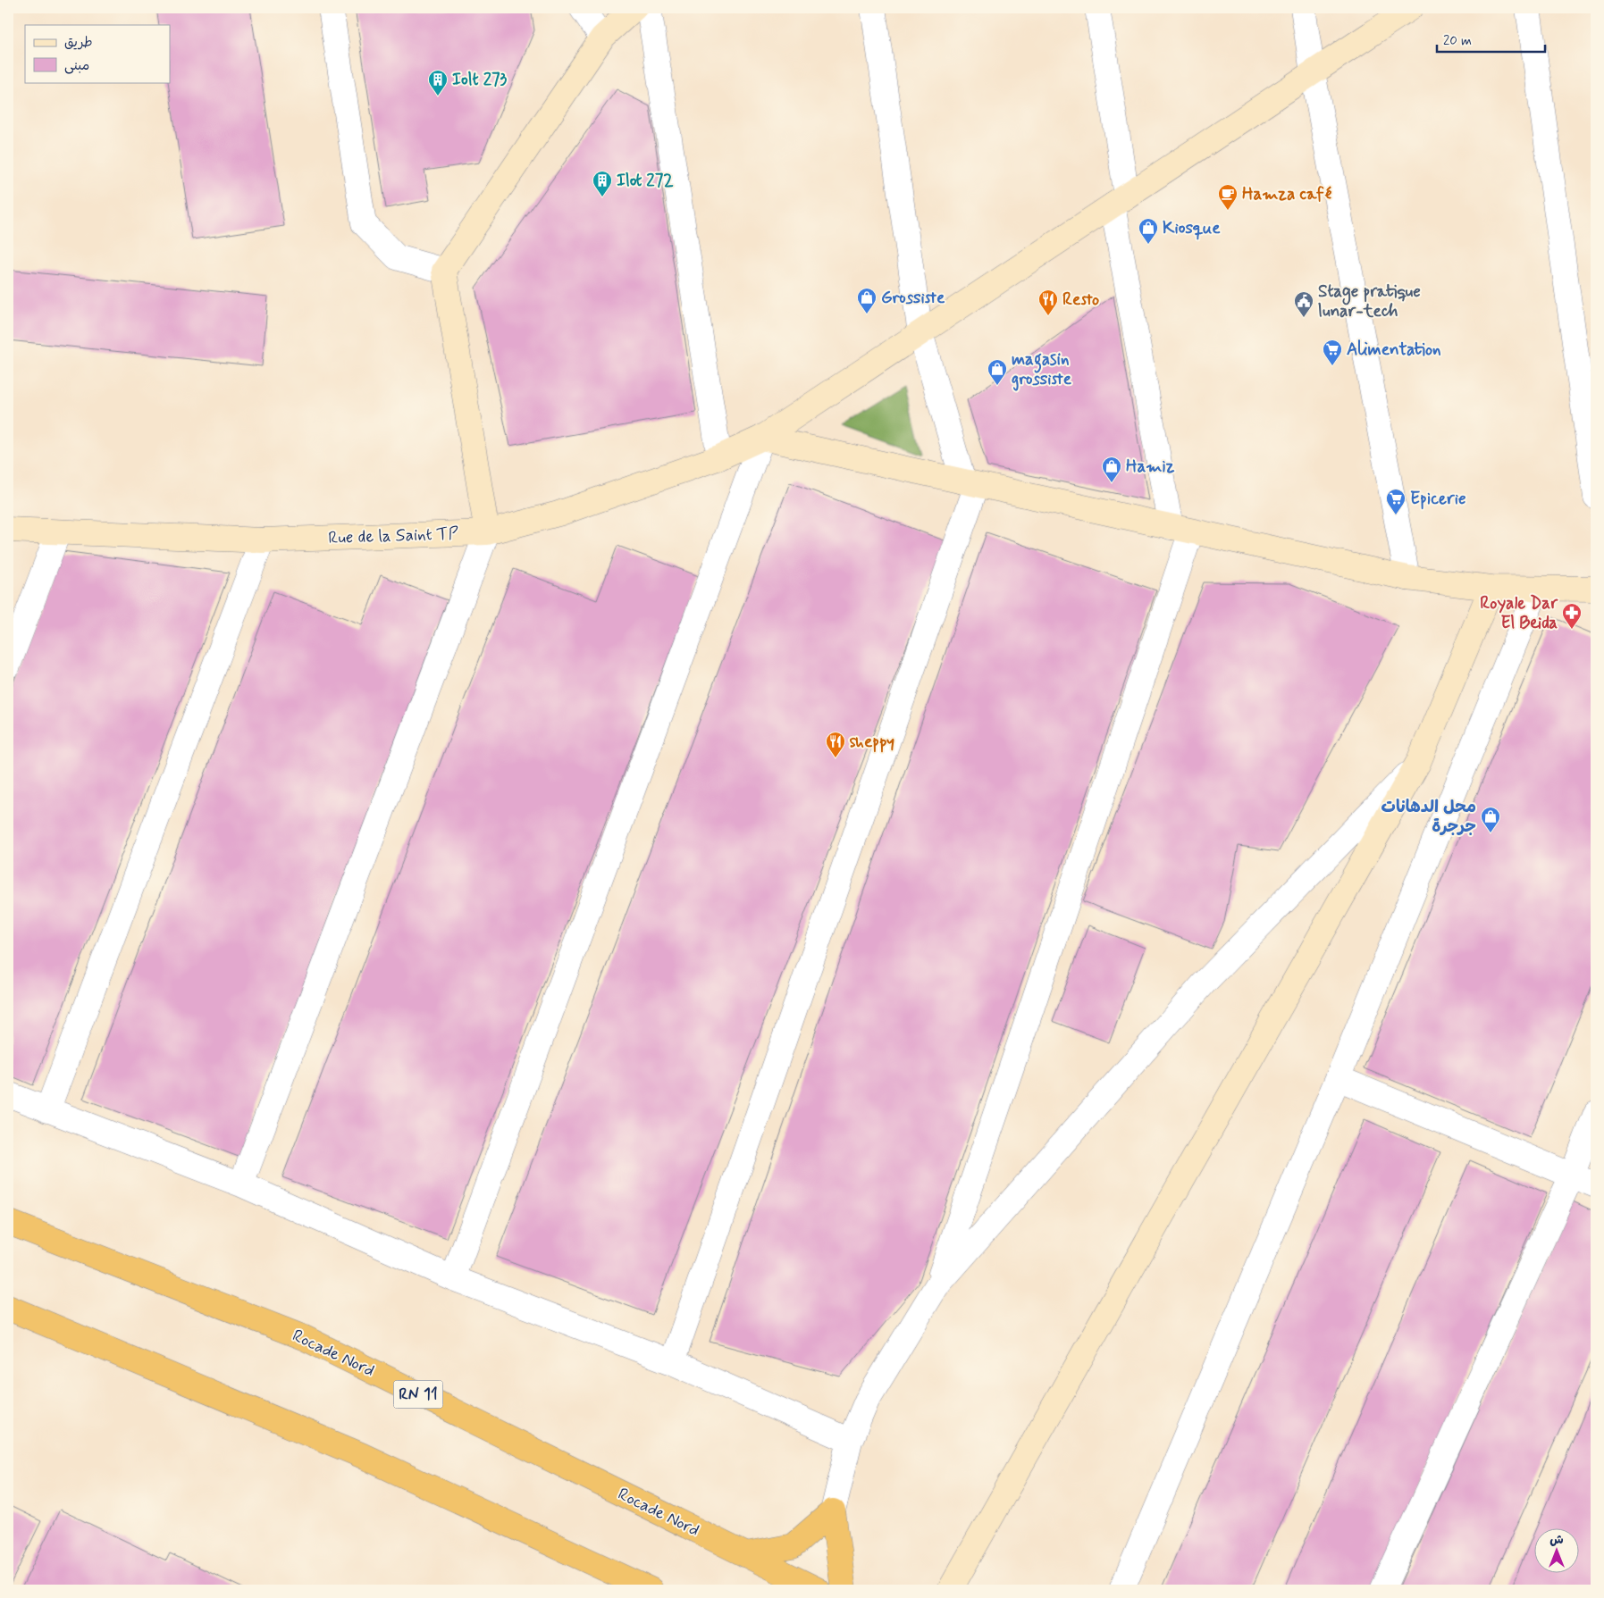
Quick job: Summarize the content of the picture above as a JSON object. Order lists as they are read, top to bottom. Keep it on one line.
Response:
{"streets":{"highway":["Rocade Nord","RN 11"],"street":["Rue de la Saint TP"]},"places":{"building":["Iolt 273","Ilot 272"],"cafe":["Hamza café"],"shop":["Kiosque","Grossiste","magasin grossiste","Hamiz","محل الدهانات جرجرة"],"restaurant":["Resto","sheppy"],"public building":["Stage pratique lunar-tech"],"supermarket":["Alimentation","Epicerie"],"pharmacy":["Royale Dar El Beida"]},"legend":["طريق","مبنى"],"scale_bar":"20 m","north":"top"}
